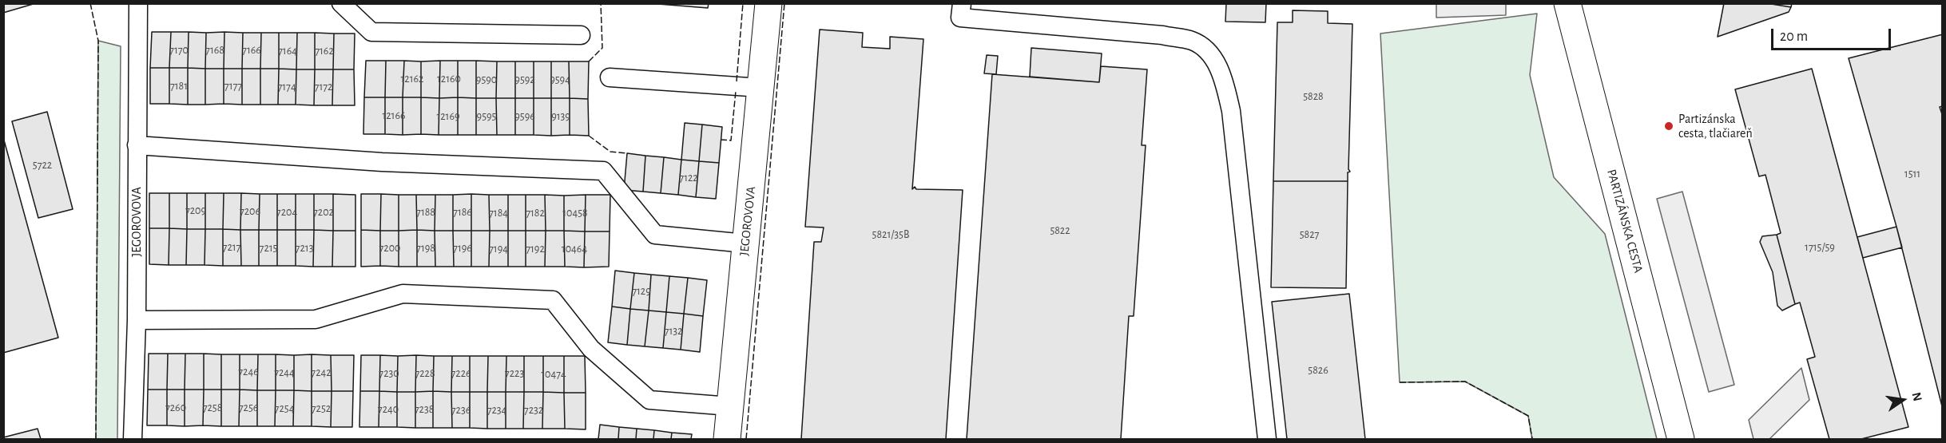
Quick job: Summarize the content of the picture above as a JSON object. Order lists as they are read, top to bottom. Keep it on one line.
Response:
{"streets":{"street":["JEGOROVOVA","PARTIZÁNSKA CESTA"]},"places":["Partizánska cesta, tlačiareň"],"house_numbers":["7170","7168","7166","7164","7162","12162","12160","9590","9592","9594","7181","7177","7174","7172","5828","12166","12169","9595","9596","9139","5722","1511","7122","7209","7206","7204","7202","7188","7186","7184","7182","10458","5822","5821/35B","5827","7217","1715/59","7215","7213","7200","7198","7196","7194","7192","10464","7129","7132","5826","7246","7244","7242","7230","7228","7226","7223","10474","7260","7258","7256","7254","7252","7240","7238","7236","7234","7232"],"scale_bar":"20 m","north":"right"}
